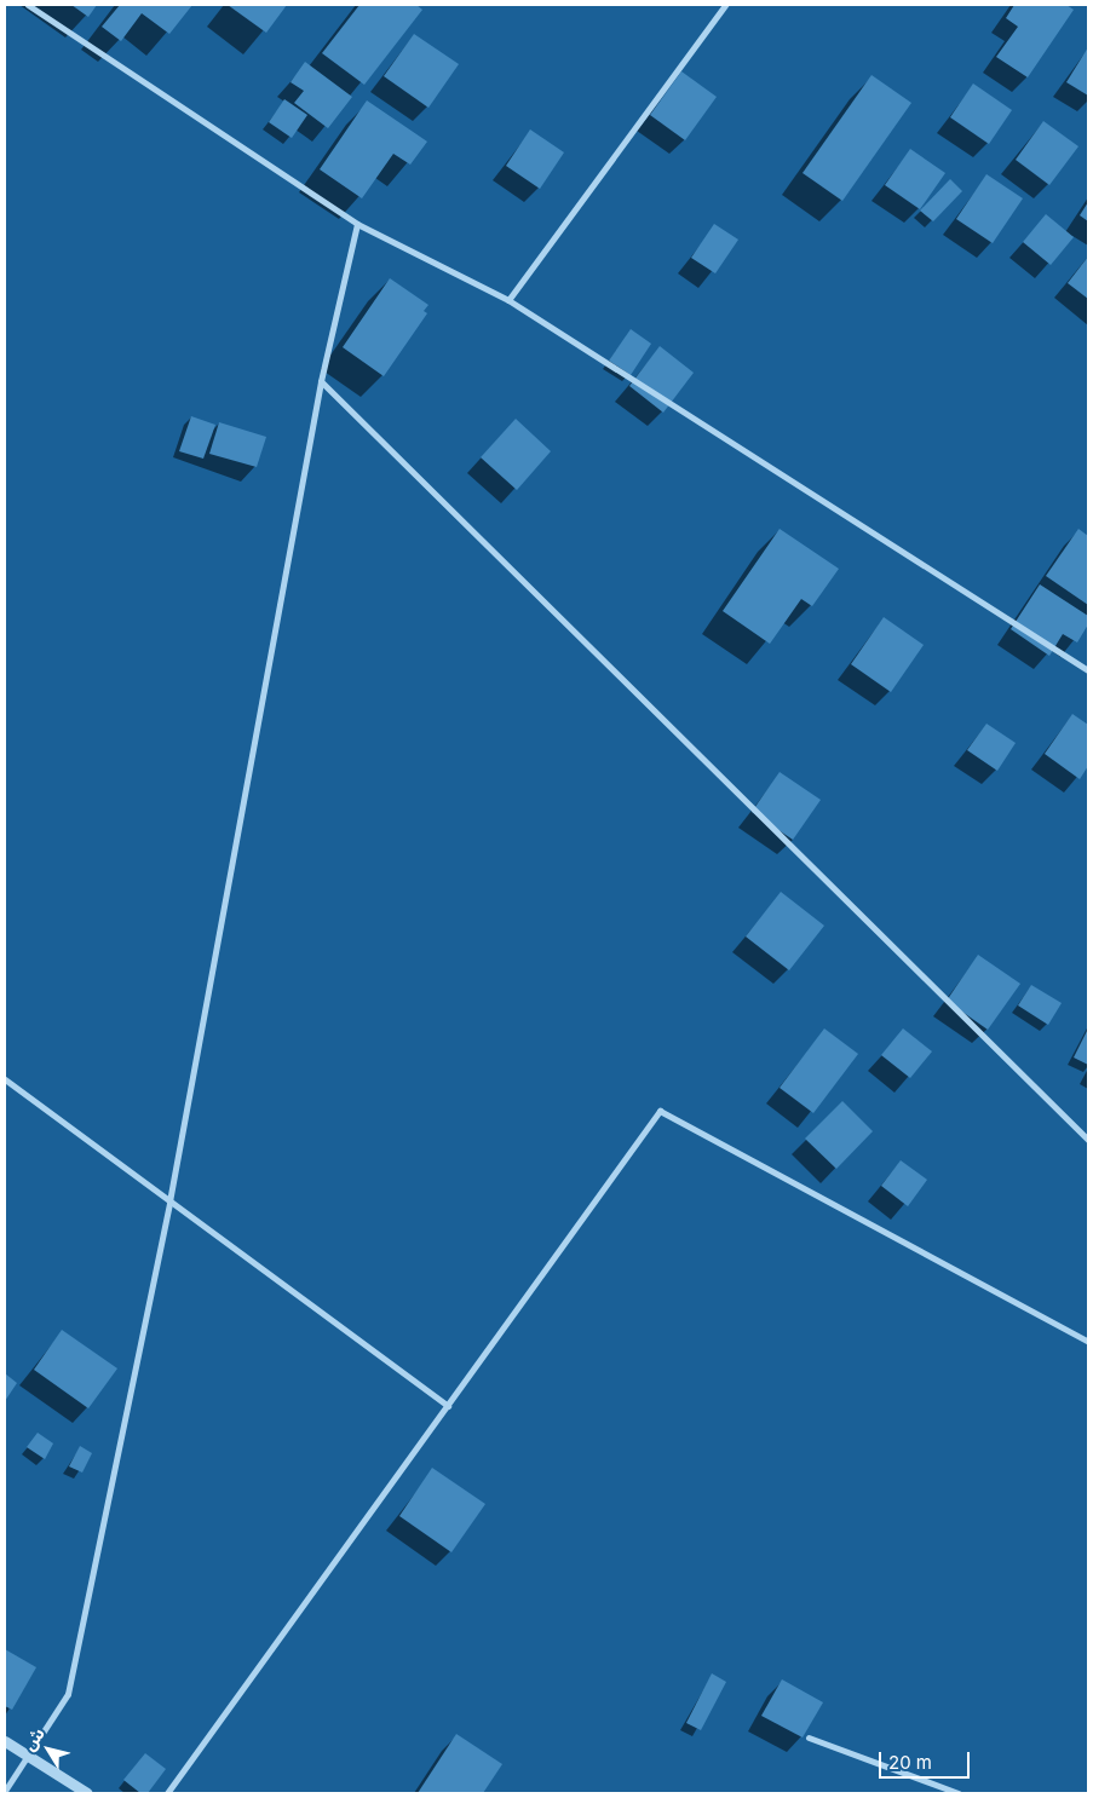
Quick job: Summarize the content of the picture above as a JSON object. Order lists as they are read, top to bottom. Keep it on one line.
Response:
{"scale_bar":"20 m","north":"top left"}
